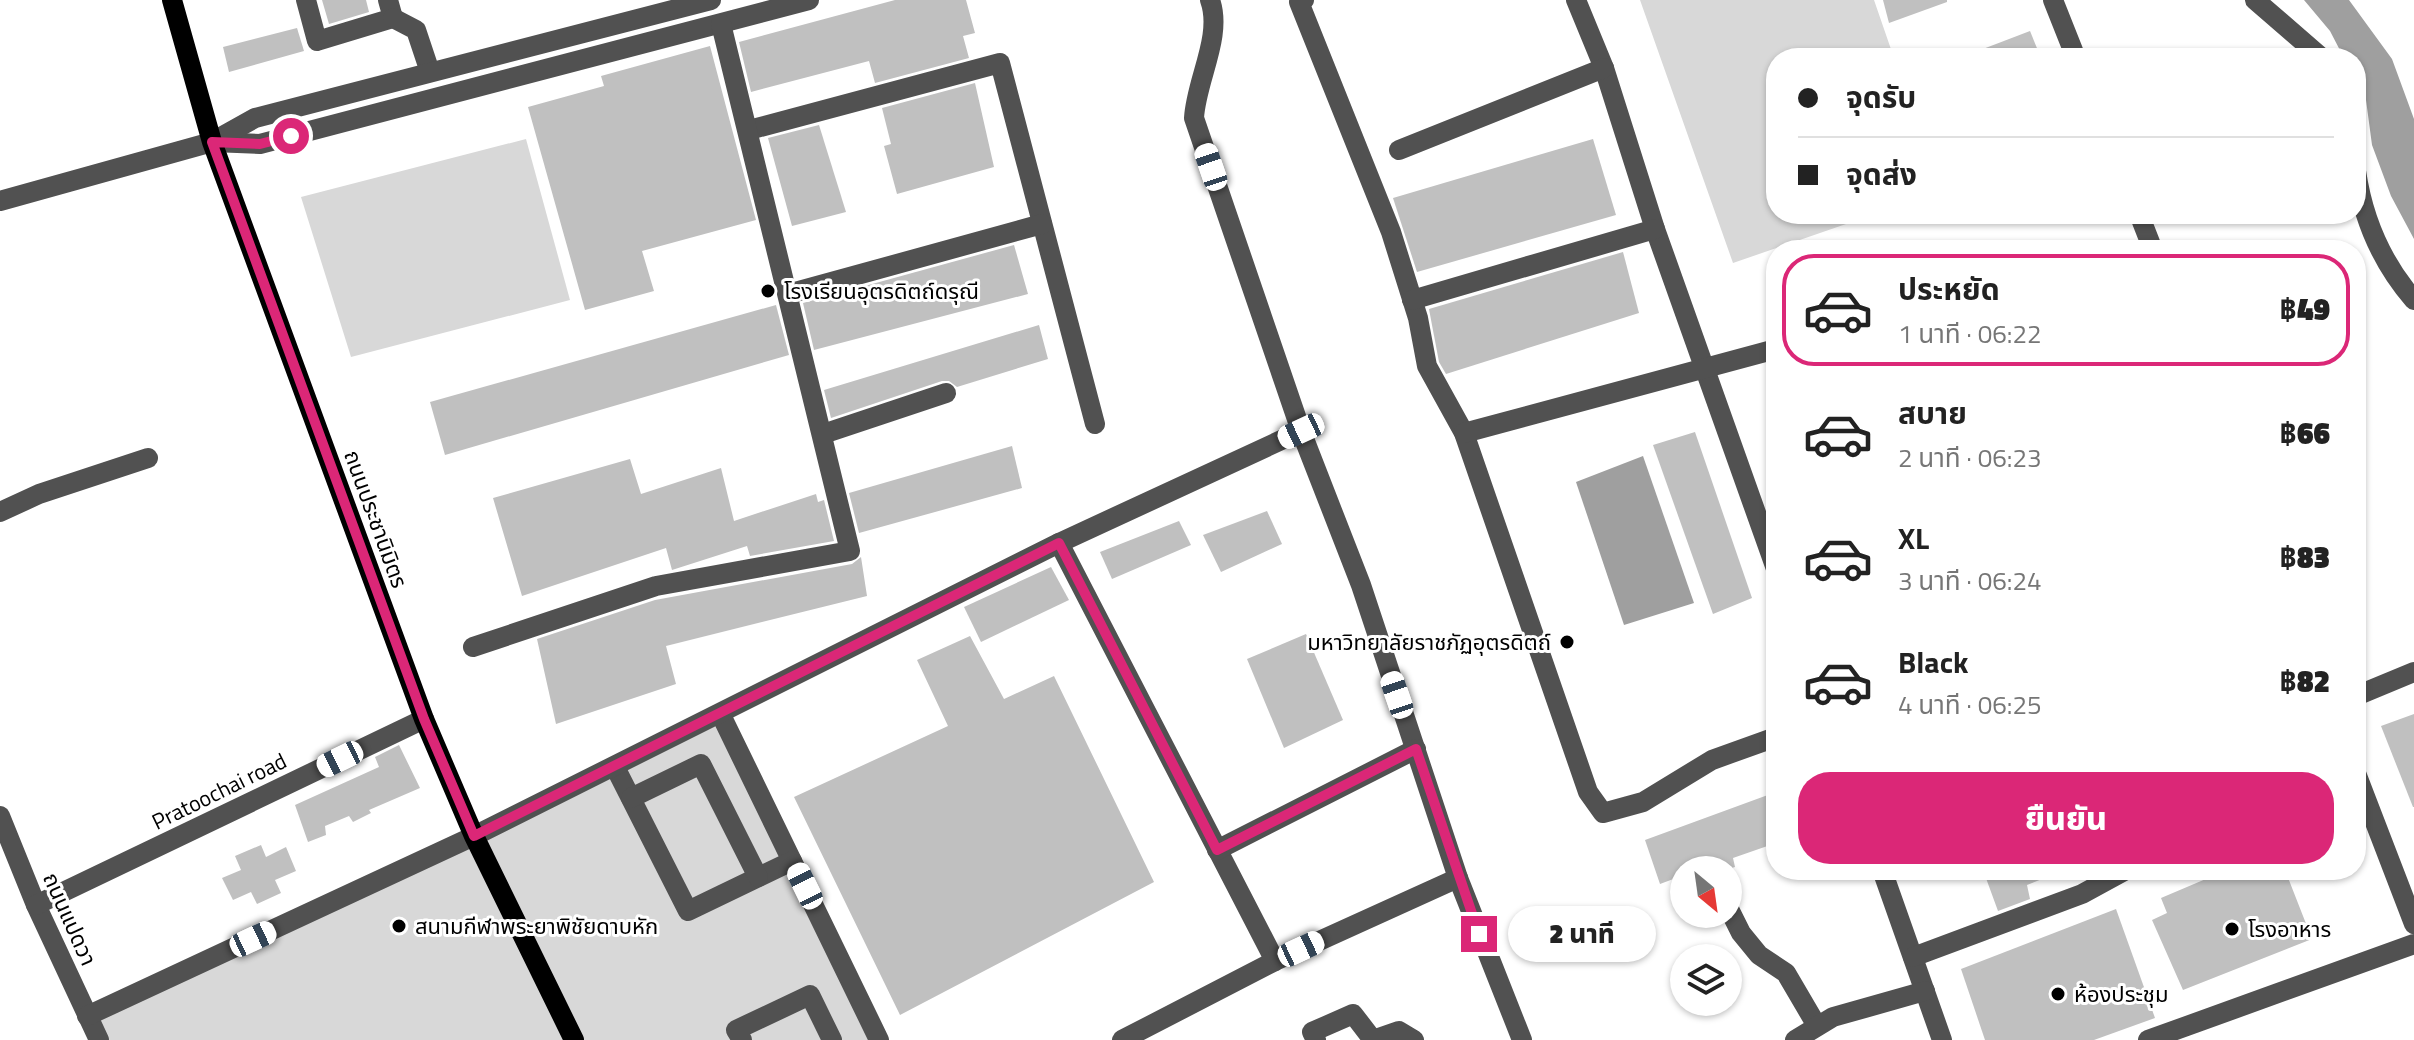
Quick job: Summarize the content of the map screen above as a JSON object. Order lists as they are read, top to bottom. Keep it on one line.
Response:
{"streets":{"main road":["ถนนประชานิมิตร"],"street":["Pratoochai road","ถนนแปดวา"]},"crossings":[["ถนนประชานิมิตร","Pratoochai road"],["Pratoochai road","ถนนแปดวา"]],"places":["โรงเรียนอุตรดิตถ์ดรุณี","มหาวิทยาลัยราชภัฏอุตรดิตถ์","สนามกีฬาพระยาพิชัยดาบหัก","โรงอาหาร","ห้องประชุม"],"north":"bottom right","page":{"banner":["จุดรับ","จุดส่ง"],"list":[{"name":"ประหยัด","note":"1 นาที · 06:22","value":"฿49"},{"name":"สบาย","note":"2 นาที · 06:23","value":"฿66"},{"name":"XL","note":"3 นาที · 06:24","value":"฿83"},{"name":"Black","note":"4 นาที · 06:25","value":"฿82"}],"buttons":"ยืนยัน","bubble":"2 นาที"}}
